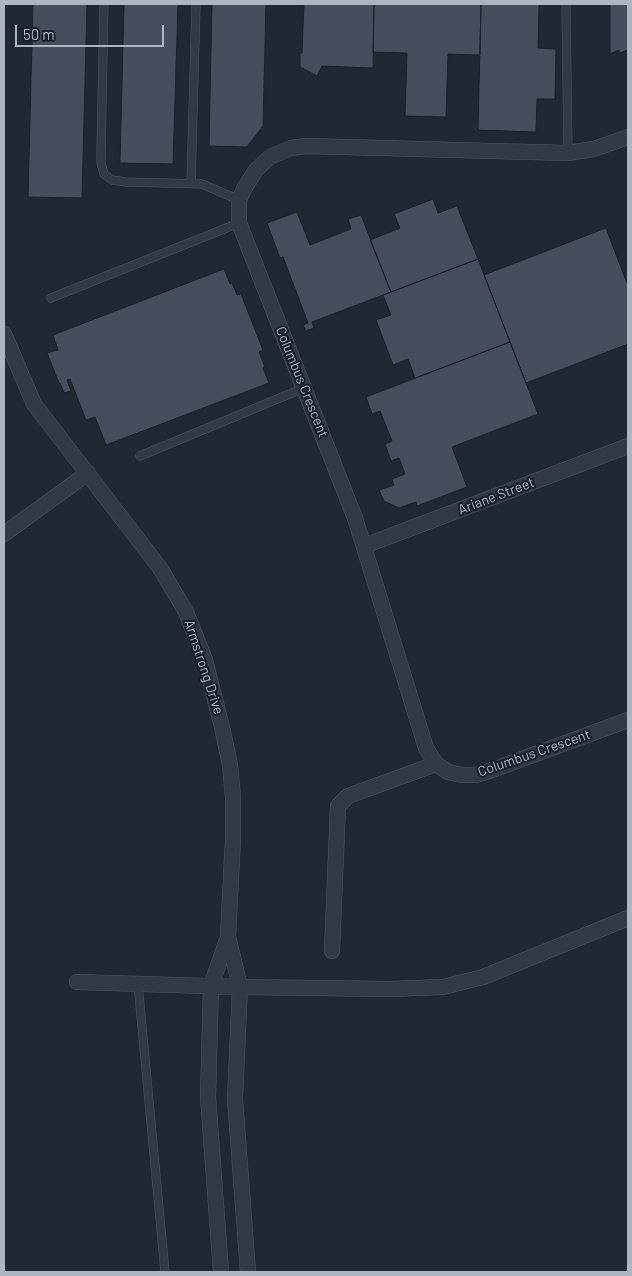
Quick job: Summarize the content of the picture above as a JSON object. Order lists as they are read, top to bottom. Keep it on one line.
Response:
{"streets":{"street":["Columbus Crescent","Ariane Street","Armstrong Drive"]},"crossings":[["Columbus Crescent","Ariane Street"]],"scale_bar":"50 m"}
